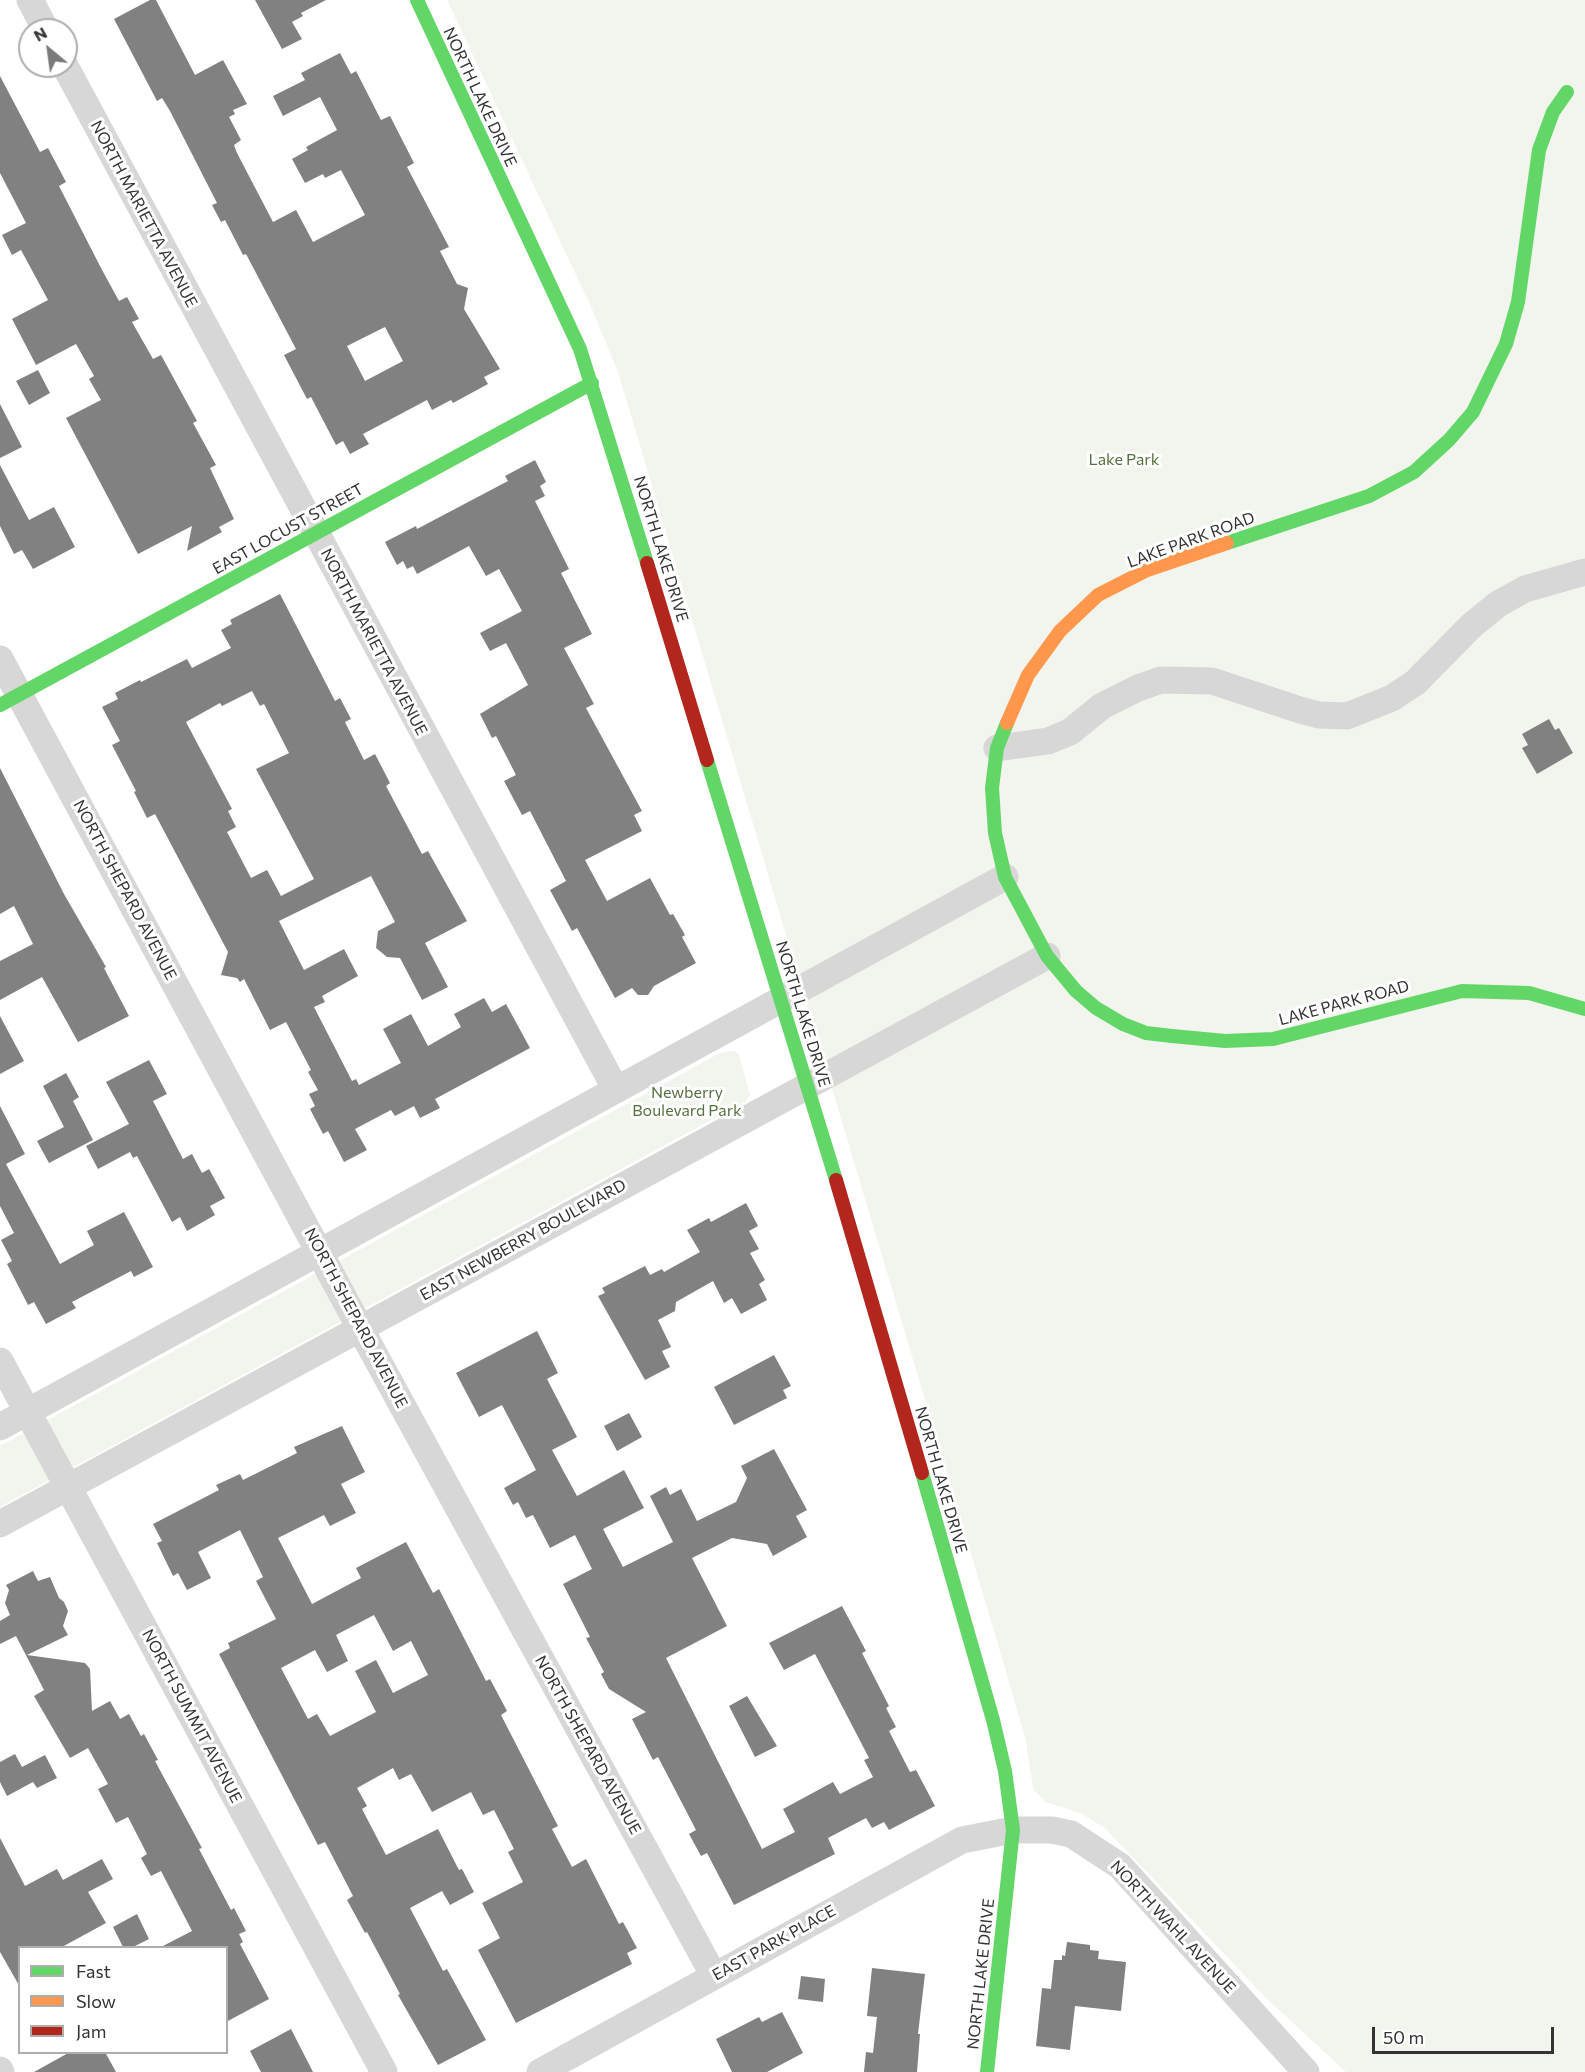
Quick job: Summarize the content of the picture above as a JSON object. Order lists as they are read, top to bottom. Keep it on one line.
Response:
{"streets":{"main road":["NORTH LAKE DRIVE","EAST LOCUST STREET","LAKE PARK ROAD"],"street":["NORTH MARIETTA AVENUE","NORTH SHEPARD AVENUE","EAST NEWBERRY BOULEVARD","NORTH SUMMIT AVENUE","NORTH WAHL AVENUE","EAST PARK PLACE"]},"crossings":[["NORTH LAKE DRIVE","EAST LOCUST STREET"],["NORTH LAKE DRIVE","EAST NEWBERRY BOULEVARD"],["NORTH LAKE DRIVE","NORTH WAHL AVENUE"],["NORTH LAKE DRIVE","EAST PARK PLACE"],["NORTH MARIETTA AVENUE","EAST LOCUST STREET"],["EAST LOCUST STREET","NORTH SHEPARD AVENUE"],["LAKE PARK ROAD","EAST NEWBERRY BOULEVARD"],["NORTH SHEPARD AVENUE","EAST NEWBERRY BOULEVARD"],["NORTH SHEPARD AVENUE","EAST PARK PLACE"],["EAST NEWBERRY BOULEVARD","NORTH SUMMIT AVENUE"],["NORTH WAHL AVENUE","EAST PARK PLACE"]],"parks":["Lake Park","Newberry Boulevard Park"],"legend":["Fast","Slow","Jam"],"scale_bar":"50 m","north":"top left"}
